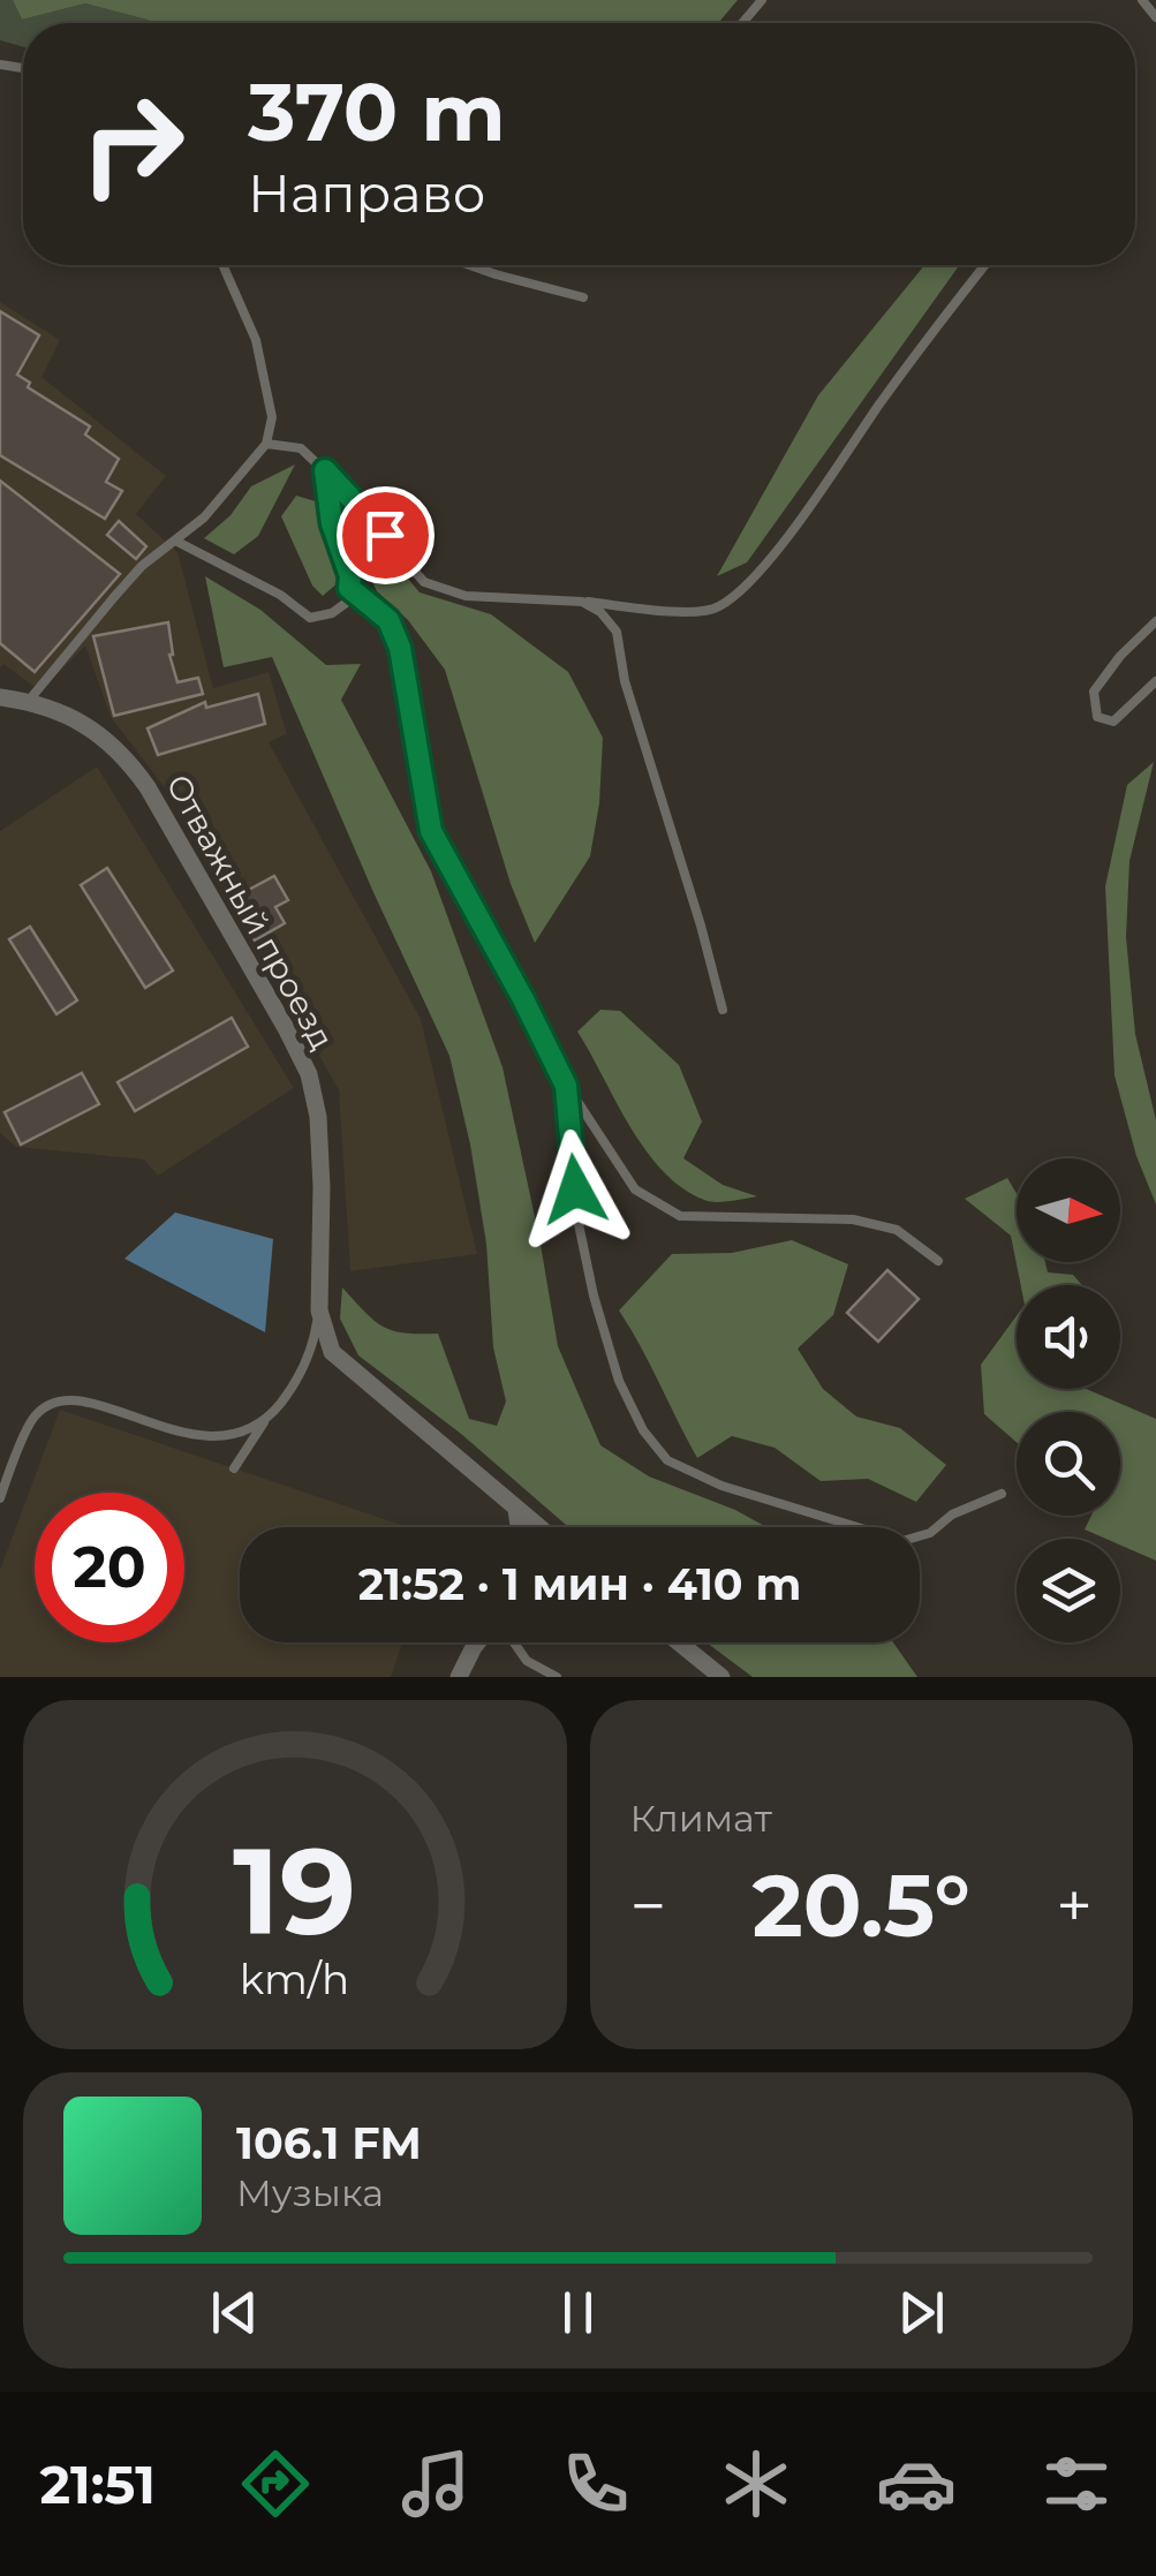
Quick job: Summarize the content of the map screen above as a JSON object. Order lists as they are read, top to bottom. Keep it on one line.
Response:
{"streets":{"street":["Отважный проезд"]},"north":"right","page":{"turn":["370 m","Направо"],"limit":"20","trip":"21:52 · 1 мин · 410 m","tile":"Климат","heat":["−","20.5°","+"],"song":["106.1 FM","Музыка"],"tabs":"21:51","gauge":["19","km/h"]}}
